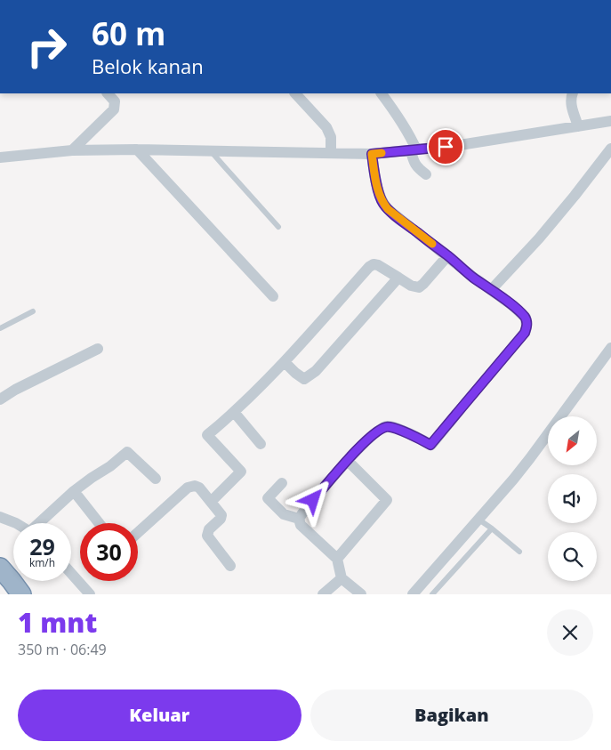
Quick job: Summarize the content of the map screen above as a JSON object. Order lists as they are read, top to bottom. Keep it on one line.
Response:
{"north":"bottom left","page":{"turn":["60 m","Belok kanan"],"speed":"29 km/h","limit":"30","heading":["1 mnt","350 m · 06:49"],"buttons":["Keluar","Bagikan"]}}
